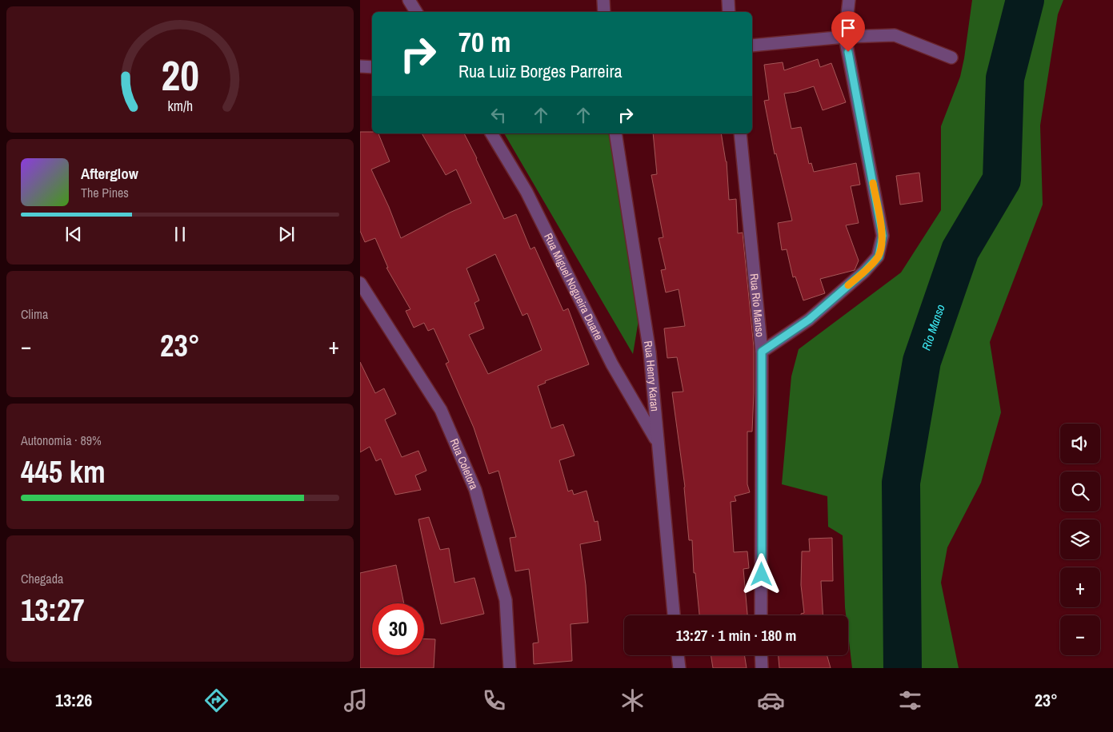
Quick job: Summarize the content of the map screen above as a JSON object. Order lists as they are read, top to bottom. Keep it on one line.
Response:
{"streets":{"street":["Rua Miguel Nogueira Duarte","Rua Rio Manso","Rua Henry Karan","Rua Coletora"]},"crossings":[["Rua Miguel Nogueira Duarte","Rua Henry Karan"]],"water":["Rio Manso"],"page":{"turn":["70 m","Rua Luiz Borges Parreira"],"song":["Afterglow","The Pines"],"tile":["Clima",["Autonomia · 89%","445 km"],["Chegada","13:27"]],"heat":["−","23°","+"],"map_buttons":["+","−"],"limit":"30","trip":"13:27 · 1 min · 180 m","tabs":["13:26","23°"],"gauge":["20","km/h"]}}
